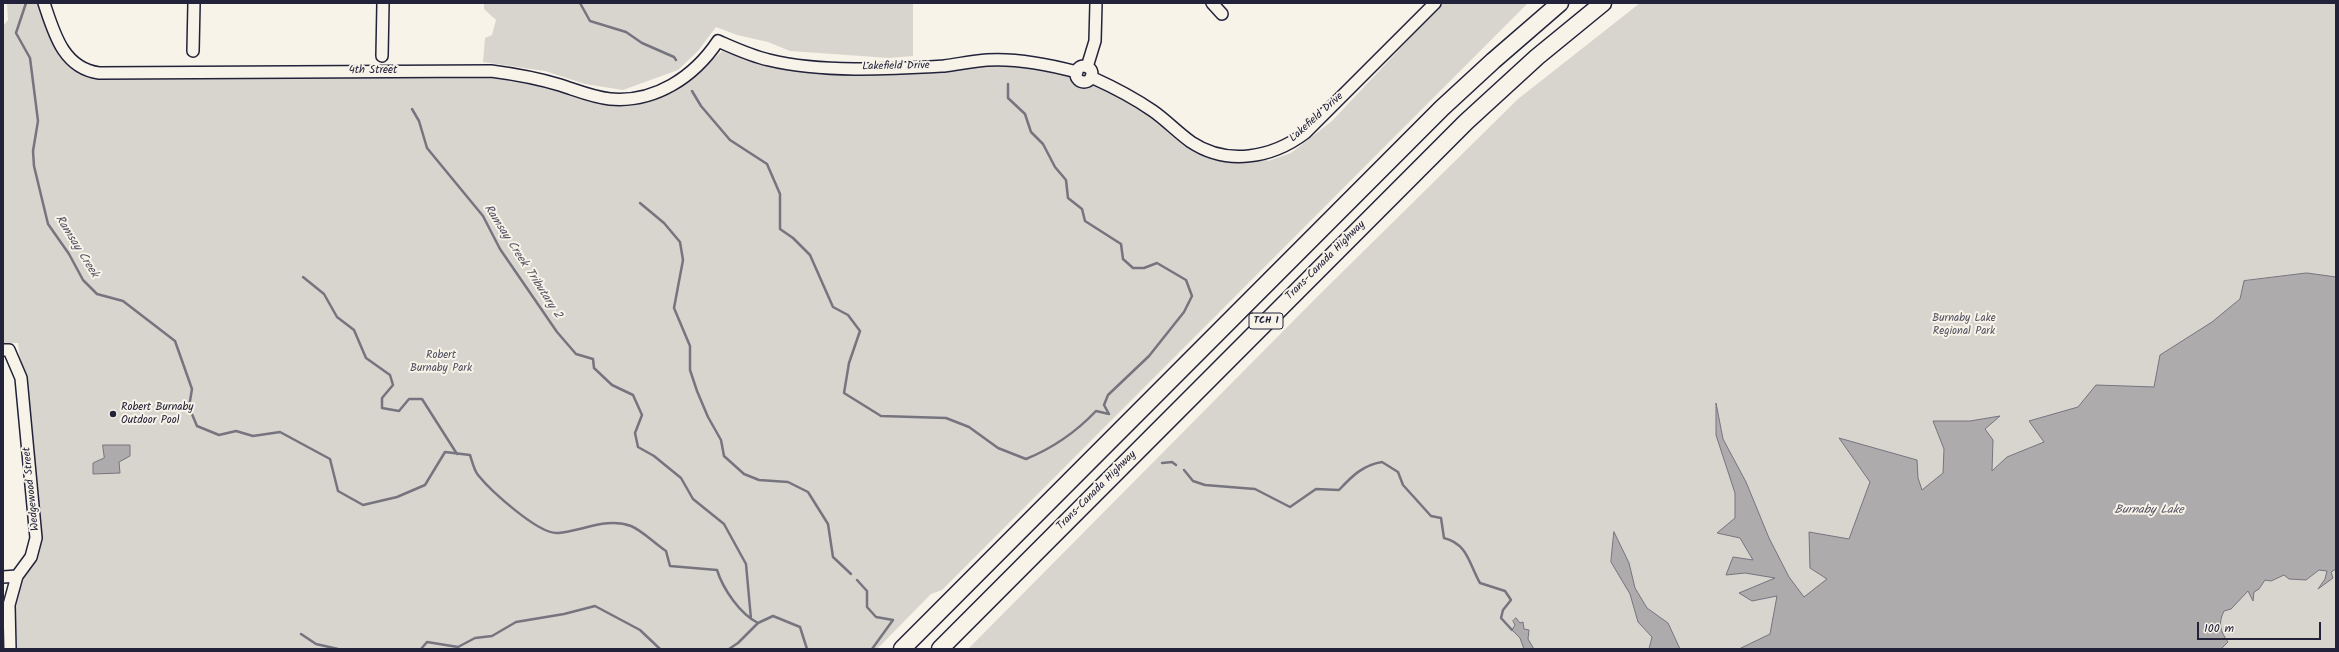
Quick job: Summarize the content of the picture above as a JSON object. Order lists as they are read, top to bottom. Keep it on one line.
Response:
{"streets":{"highway":["Trans-Canada Highway","TCH 1"],"street":["Lakefield Drive","4th Street","Wedgewood Street"]},"crossings":[["Lakefield Drive","4th Street"]],"water":["Ramsay Creek","Ramsay Creek Tributary 2","Burnaby Lake"],"parks":["Burnaby Lake Regional Park","Robert Burnaby Park"],"places":["Robert Burnaby Outdoor Pool"],"scale_bar":"100 m"}
